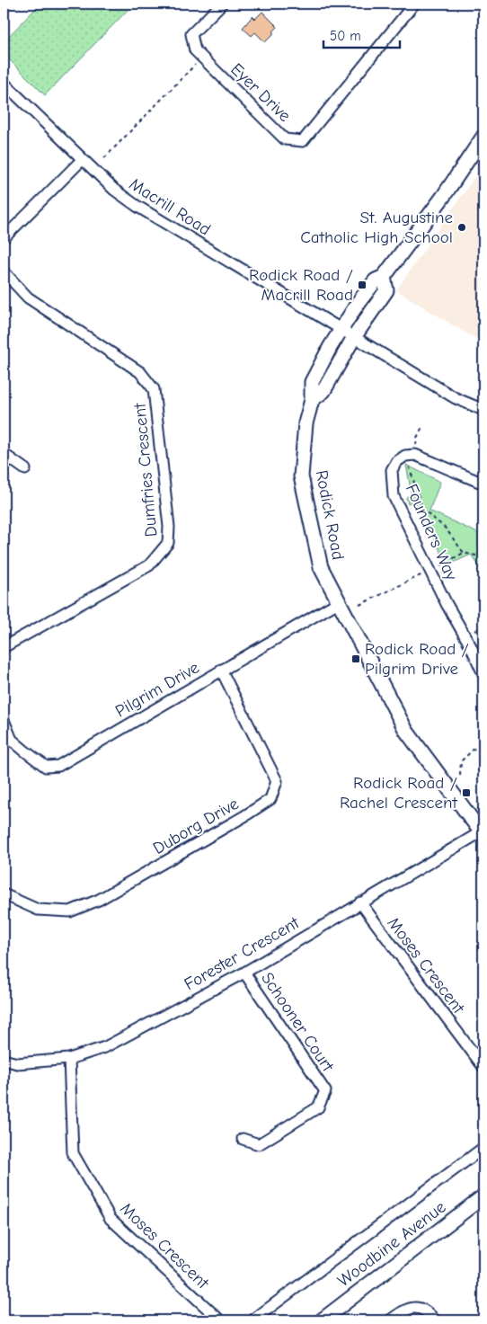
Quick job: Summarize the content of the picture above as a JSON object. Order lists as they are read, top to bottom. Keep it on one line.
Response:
{"streets":{"main road":["Rodick Road","Woodbine Avenue"],"street":["Eyer Drive","Macrill Road","Dumfries Crescent","Founders Way","Pilgrim Drive","Duborg Drive","Forester Crescent","Moses Crescent","Schooner Court"]},"crossings":[["Macrill Road","Rodick Road"],["Rodick Road","Pilgrim Drive"],["Rodick Road","Forester Crescent"],["Pilgrim Drive","Duborg Drive"],["Forester Crescent","Moses Crescent"],["Forester Crescent","Schooner Court"]],"places":{"other":["St. Augustine Catholic High School"],"transit":["Rodick Road / Macrill Road","Rodick Road / Pilgrim Drive","Rodick Road / Rachel Crescent"]},"scale_bar":"50 m"}
